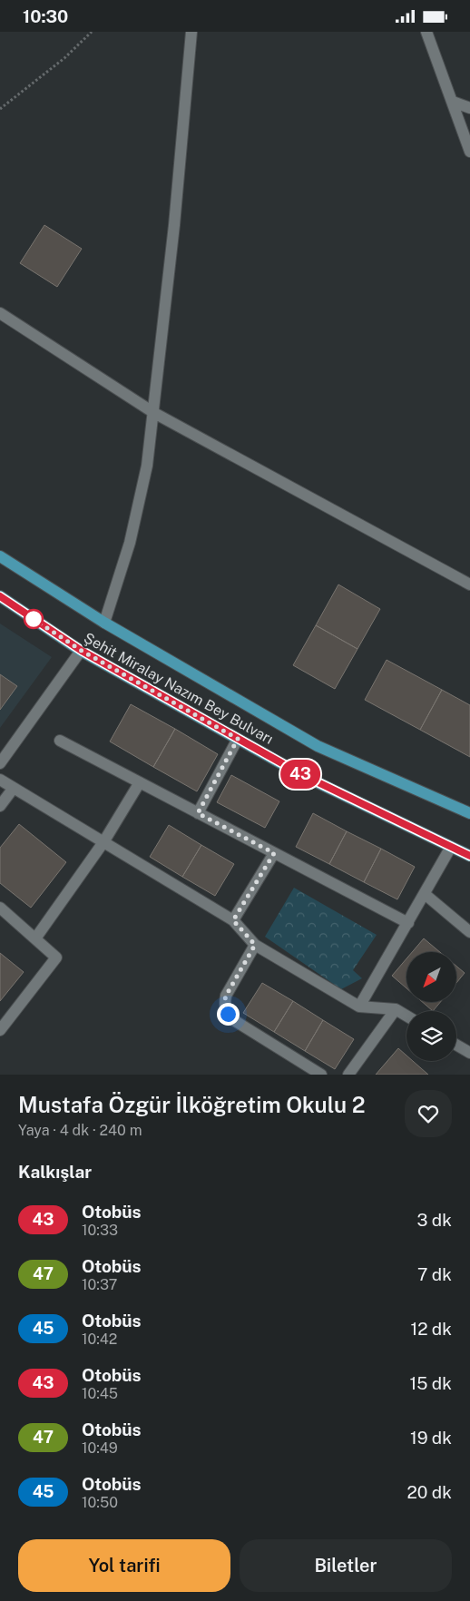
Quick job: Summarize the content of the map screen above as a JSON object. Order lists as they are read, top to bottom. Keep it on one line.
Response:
{"streets":{"main road":["Şehit Miralay Nazım Bey Bulvarı"]},"lines":["bus line 43"],"north":"bottom left","page":{"status":"10:30","on_map":"43","heading":[["Mustafa Özgür İlköğretim Okulu 2","Yaya · 4 dk · 240 m"],"Kalkışlar"],"list":[{"mark":"43","name":"Otobüs","note":"10:33","value":"3 dk"},{"mark":"47","name":"Otobüs","note":"10:37","value":"7 dk"},{"mark":"45","name":"Otobüs","note":"10:42","value":"12 dk"},{"mark":"43","name":"Otobüs","note":"10:45","value":"15 dk"},{"mark":"47","name":"Otobüs","note":"10:49","value":"19 dk"},{"mark":"45","name":"Otobüs","note":"10:50","value":"20 dk"}],"buttons":["Yol tarifi","Biletler"]}}
